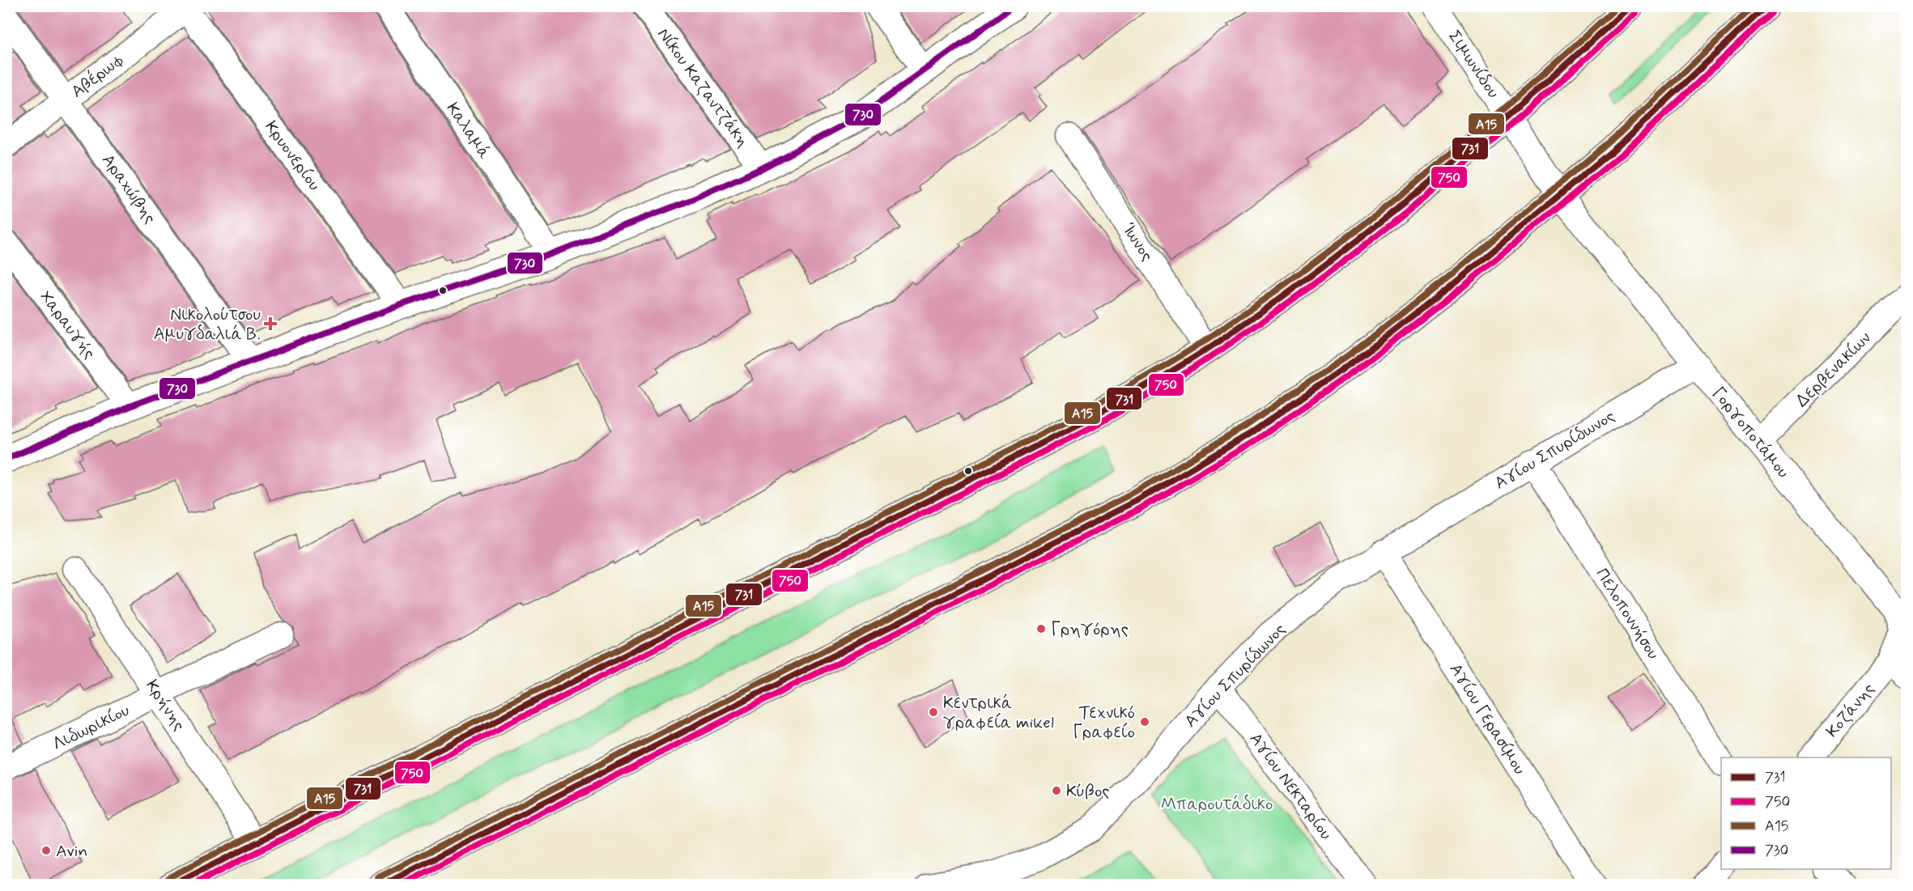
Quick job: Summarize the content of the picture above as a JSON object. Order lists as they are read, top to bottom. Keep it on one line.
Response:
{"streets":{"street":["Σιμωνίδου","Αβέρωφ","Νίκου Καζαντζάκη","Καλαμά","Κρυονερίου","Αραχώβης","Ίωνος","Χαραυγής","Δερβενακίων","Γοργοποτάμου","Αγίου Σπυρίδωνος","Πελοποννήσου","Κρήνης","Κοζάνης","Αγίου Γερασίμου","Λιδωρικίου","Αγίου Νεκταρίου"]},"crossings":[["Σιμωνίδου","Γοργοποτάμου"],["Αβέρωφ","Κρυονερίου"],["Αβέρωφ","Αραχώβης"],["Δερβενακίων","Γοργοποτάμου"],["Γοργοποτάμου","Αγίου Σπυρίδωνος"],["Γοργοποτάμου","Κοζάνης"],["Αγίου Σπυρίδωνος","Πελοποννήσου"],["Αγίου Σπυρίδωνος","Αγίου Γερασίμου"],["Αγίου Σπυρίδωνος","Αγίου Νεκταρίου"],["Κρήνης","Λιδωρικίου"]],"parks":["Μπαρουτάδικο"],"places":{"health":["Νικολούτσου Αμυγδαλιά Β."],"other":["Γρηγόρης","Κεντρικά γραφεία mikel","Τεχνικό Γραφείο","Κύβος","Avin"]},"lines":["transit line 731","transit line Α15","transit line 730","transit line 750"],"legend":["731","750","Α15","730"]}
